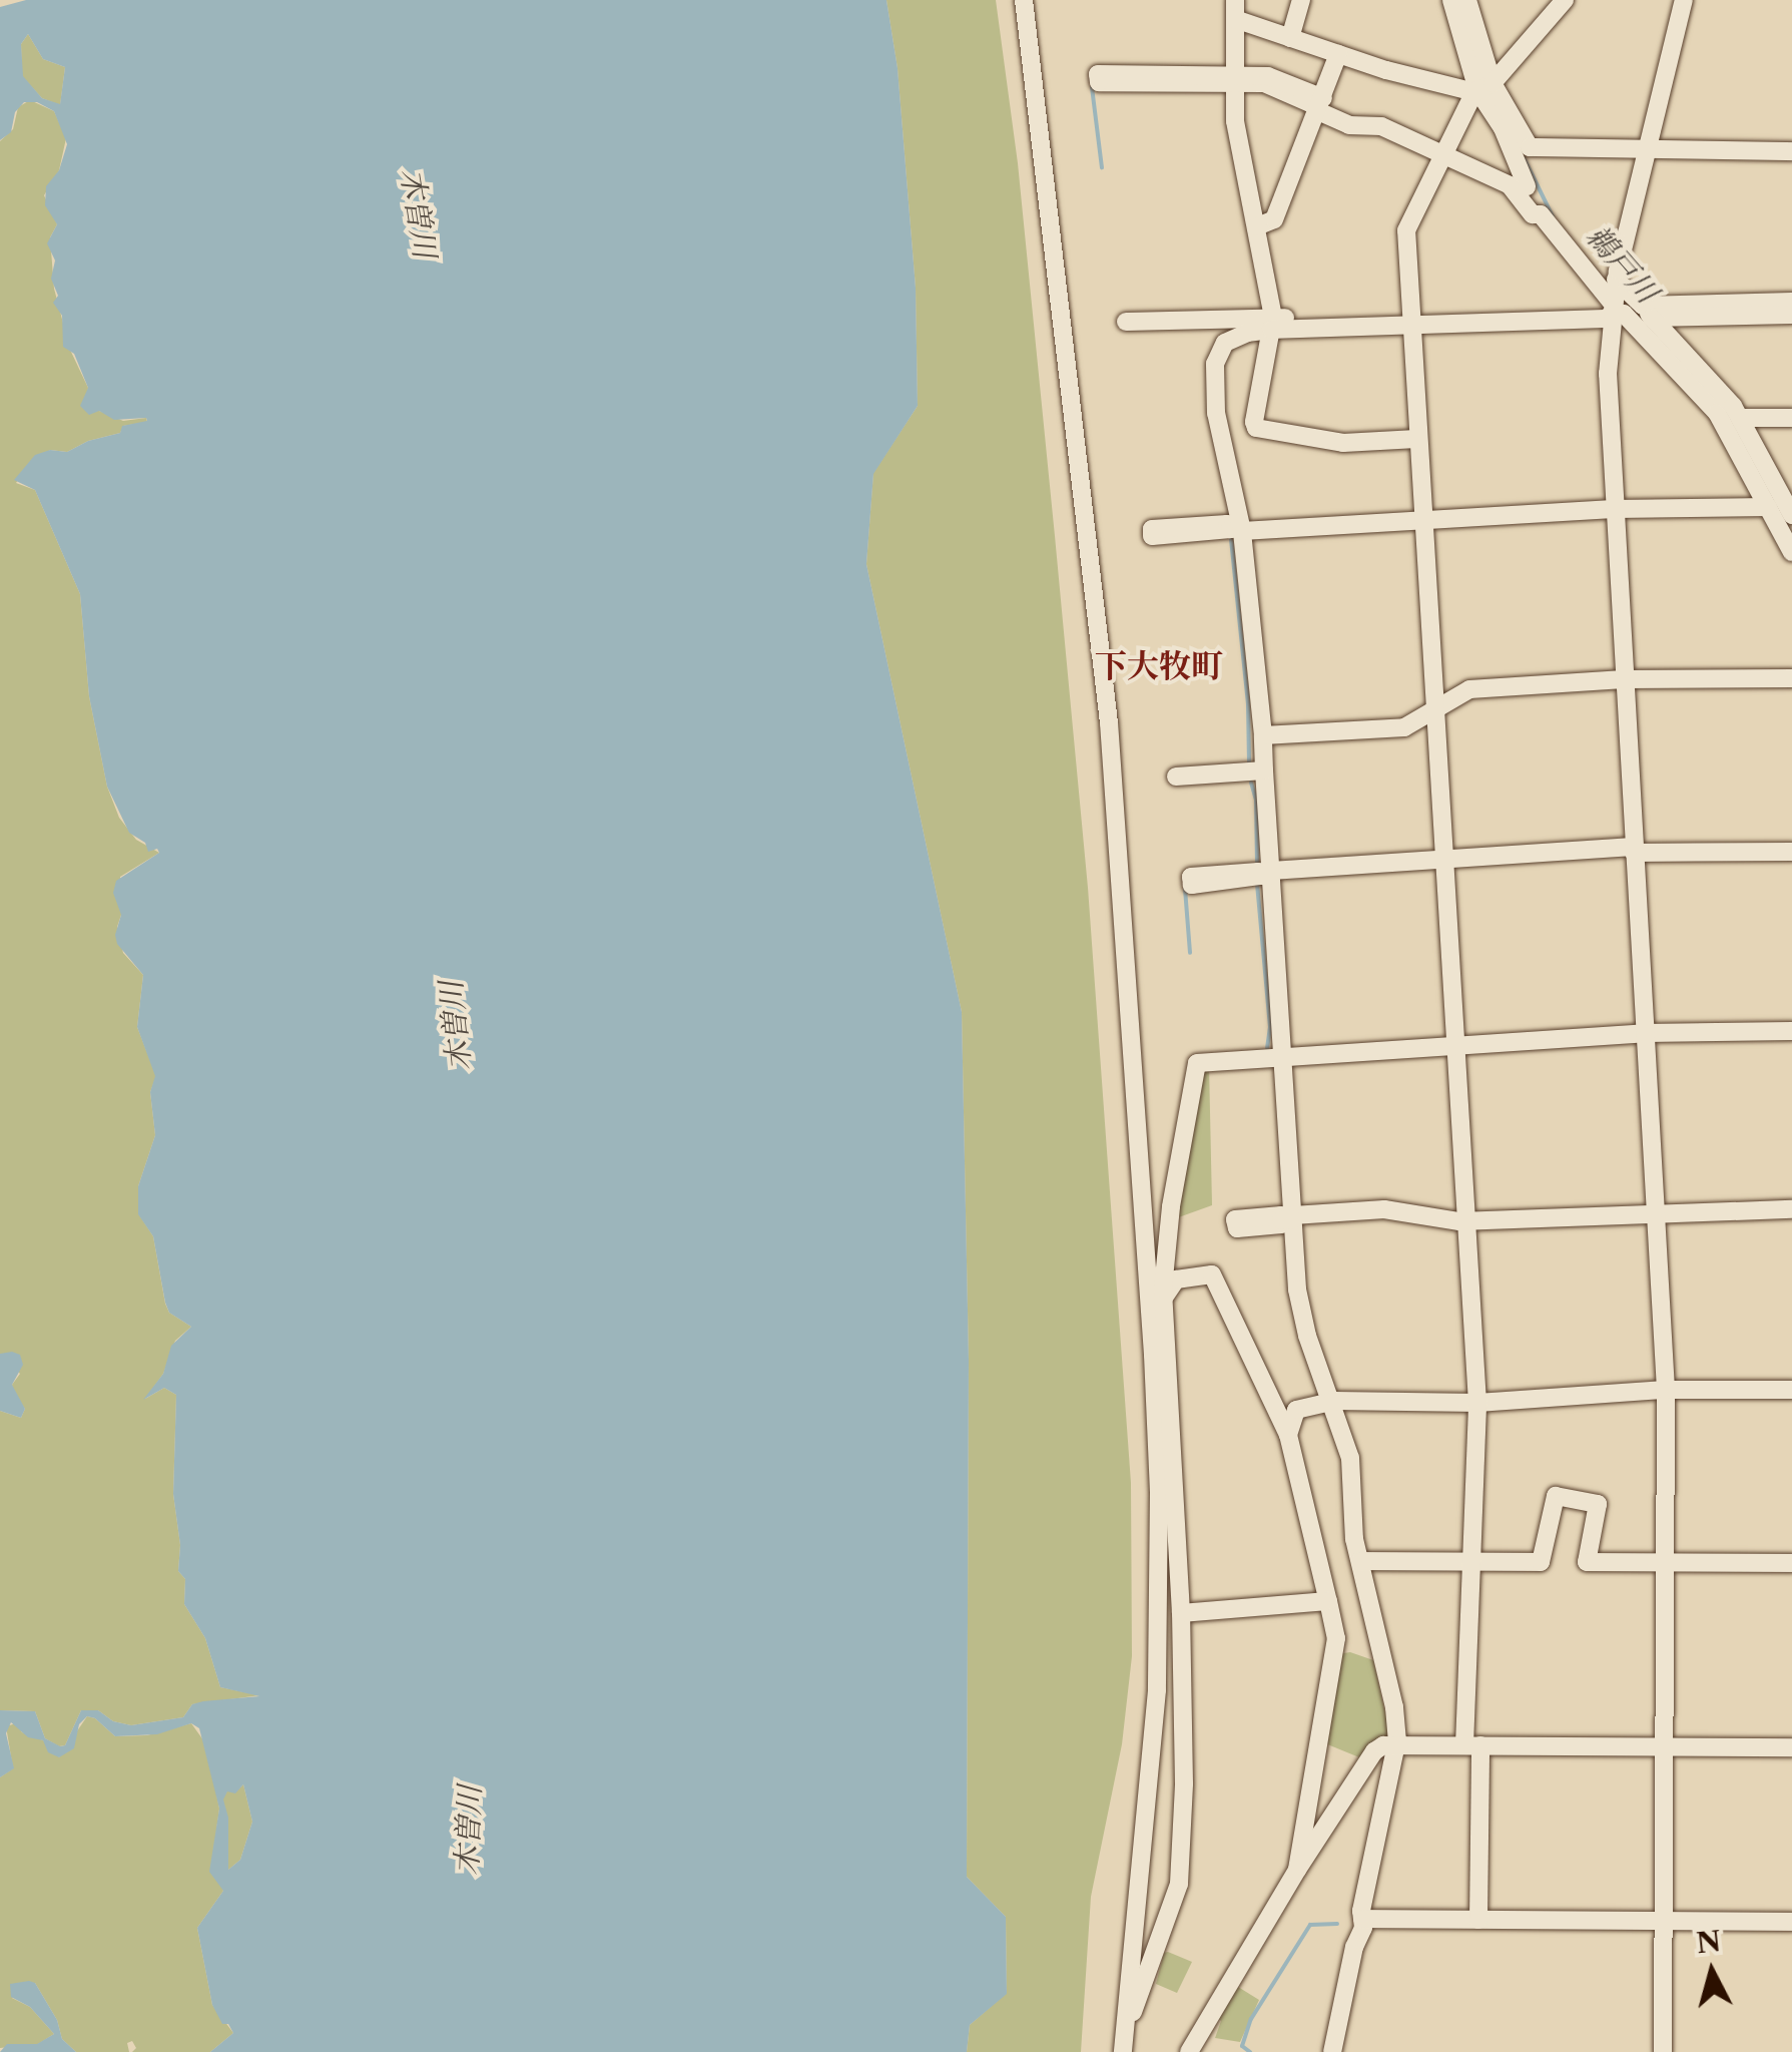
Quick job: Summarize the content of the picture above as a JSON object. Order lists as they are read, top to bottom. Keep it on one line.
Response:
{"districts":["下大牧町"],"water":["木曽川","鵜戸川"],"north":"top"}
